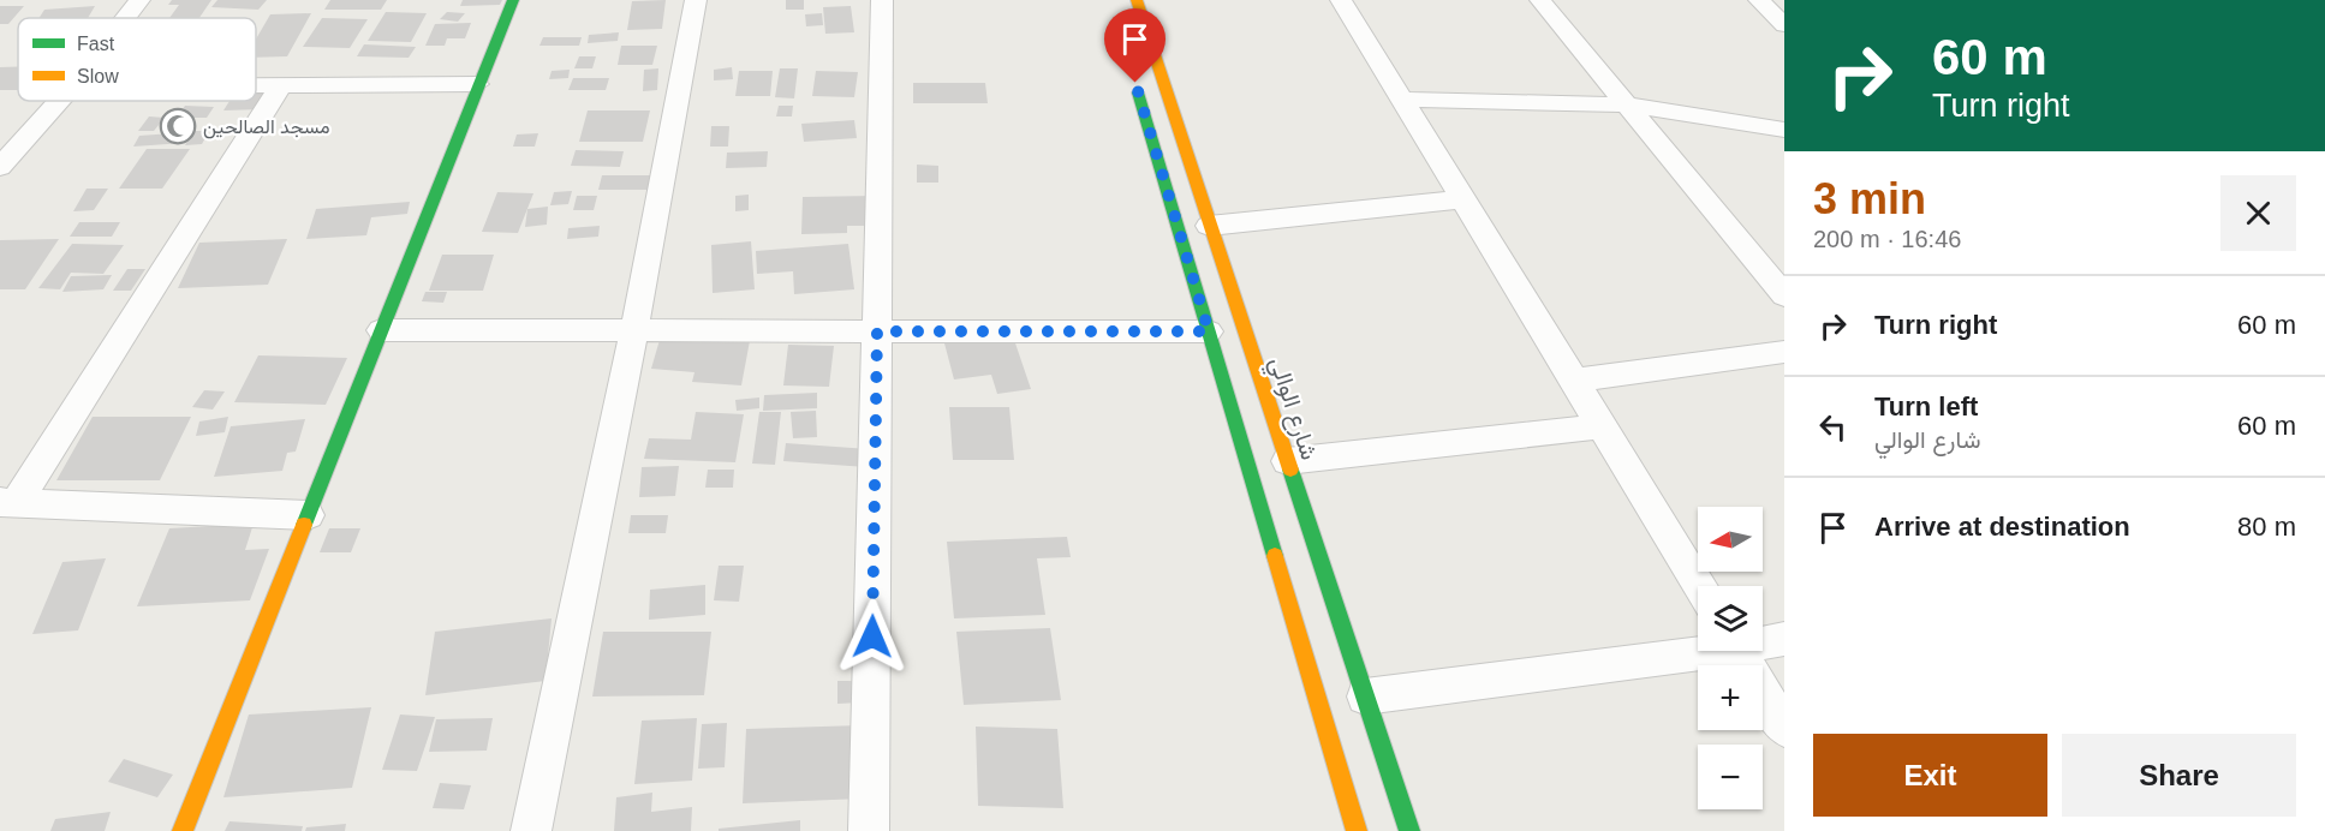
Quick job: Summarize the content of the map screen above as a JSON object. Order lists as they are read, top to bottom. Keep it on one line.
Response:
{"streets":{"street":["شارع الوالي"]},"places":{"mosque":["مسجد الصالحين"]},"legend":["Fast","Slow"],"north":"left","page":{"turn":["60 m","Turn right"],"heading":["3 min","200 m · 16:46"],"list":[{"name":"Turn right","value":"60 m"},{"name":"Turn left","note":"شارع الوالي","value":"60 m"},{"name":"Arrive at destination","value":"80 m"}],"map_buttons":["+","−"],"buttons":["Exit","Share"]}}
